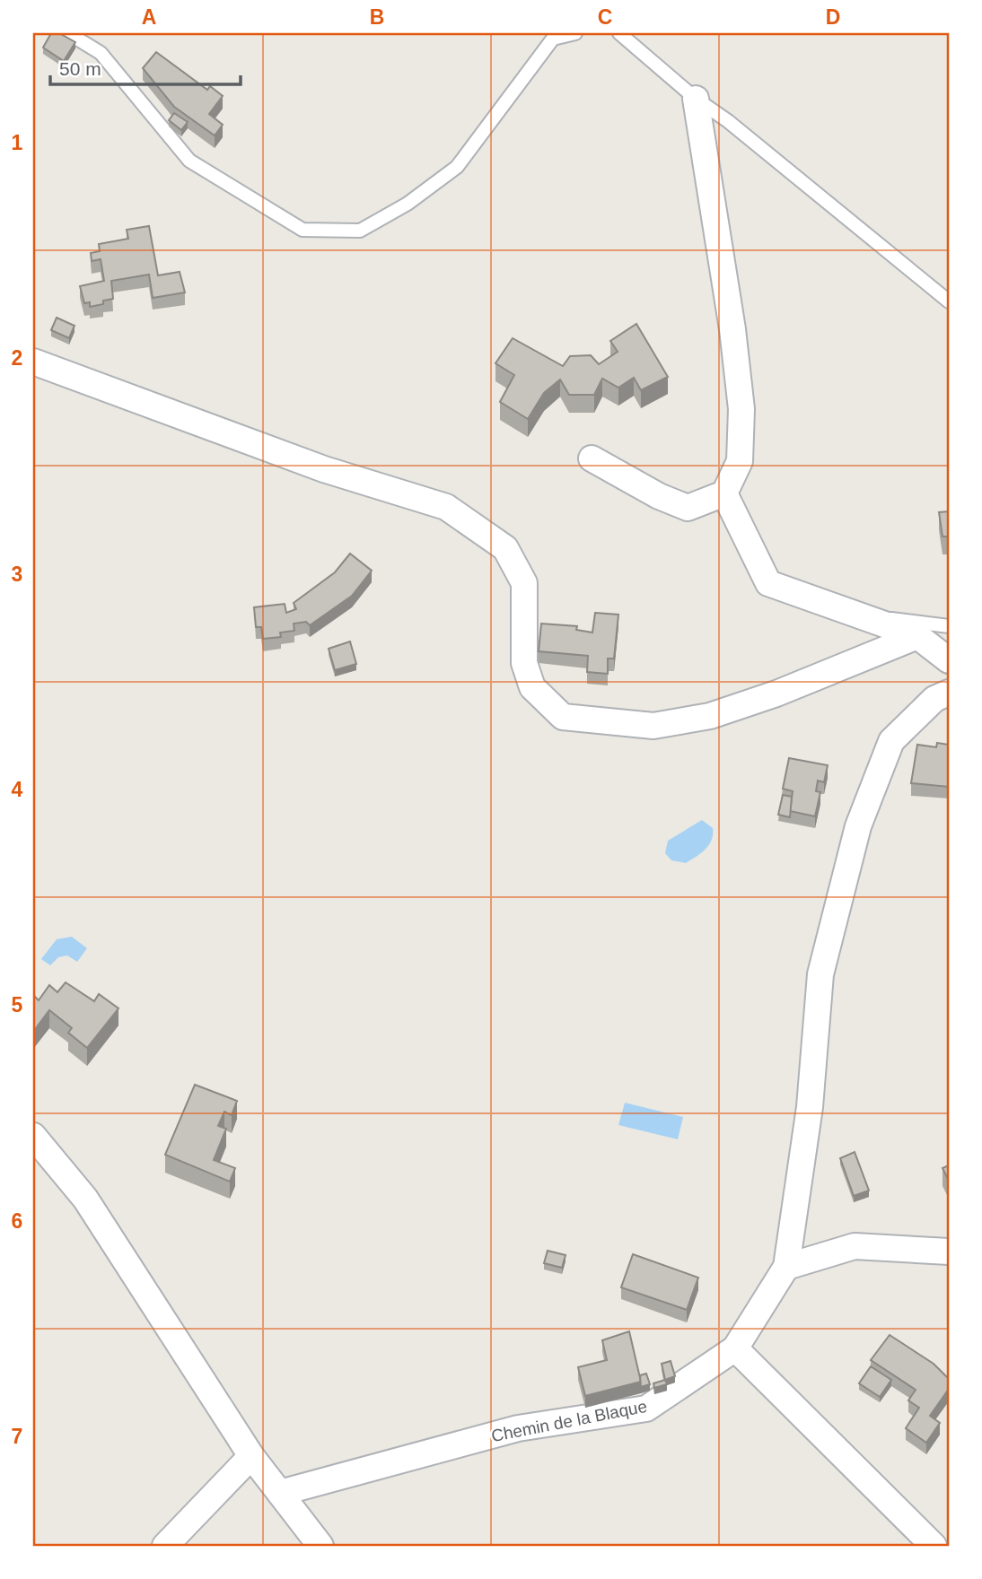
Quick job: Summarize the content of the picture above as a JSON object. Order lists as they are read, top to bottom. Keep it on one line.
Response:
{"streets":{"street":["Chemin de la Blaque"]},"scale_bar":"50 m","grid":{"columns":["A","B","C","D"],"rows":["1","2","3","4","5","6","7"]}}
